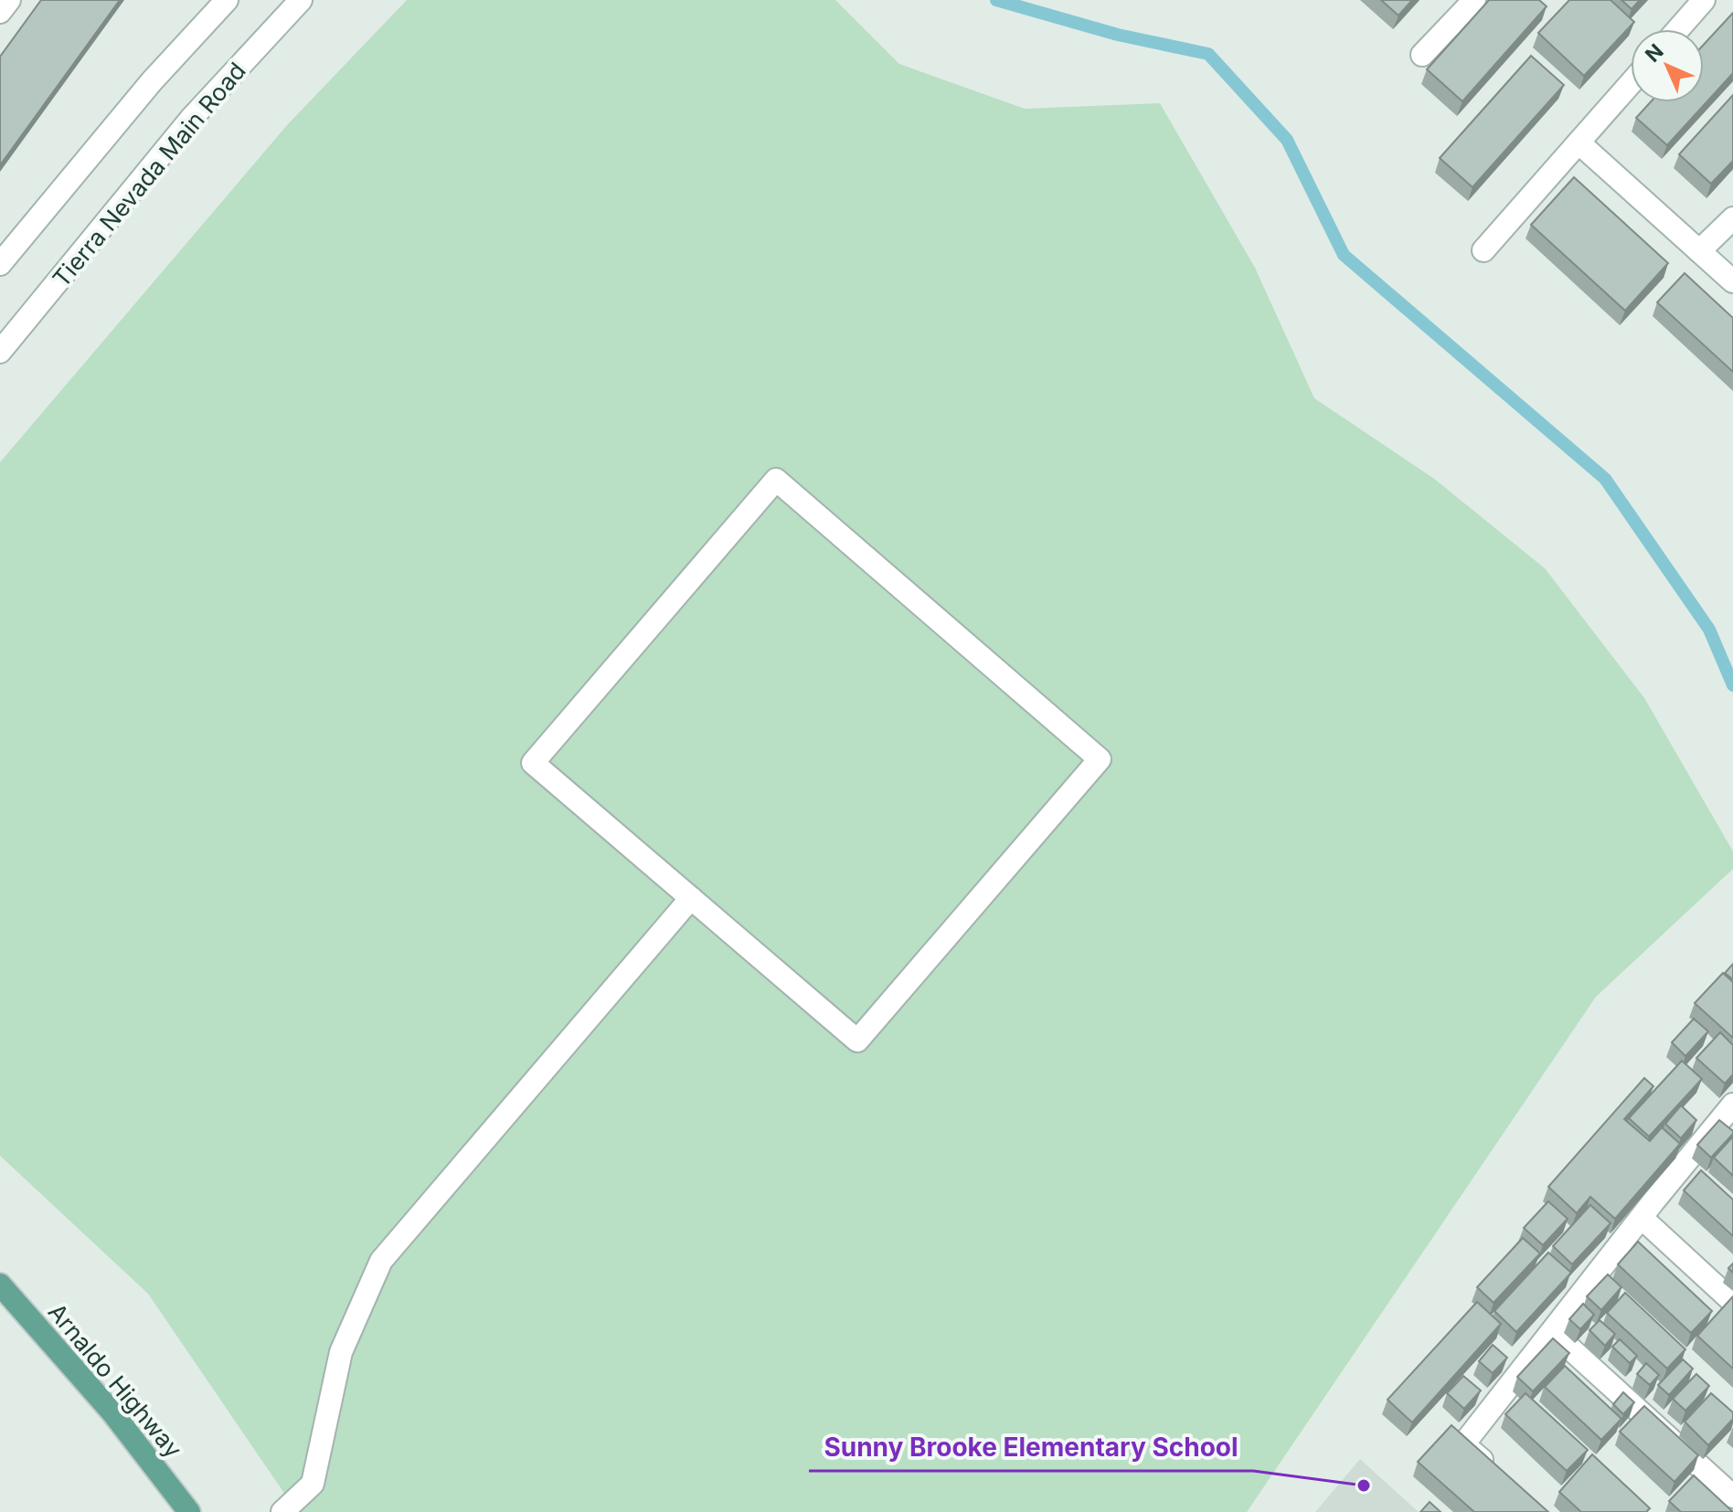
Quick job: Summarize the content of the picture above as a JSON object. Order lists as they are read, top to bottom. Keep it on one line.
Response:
{"streets":{"main road":["Arnaldo Highway"],"street":["Tierra Nevada Main Road"]},"places":["Sunny Brooke Elementary School"],"north":"top left"}
